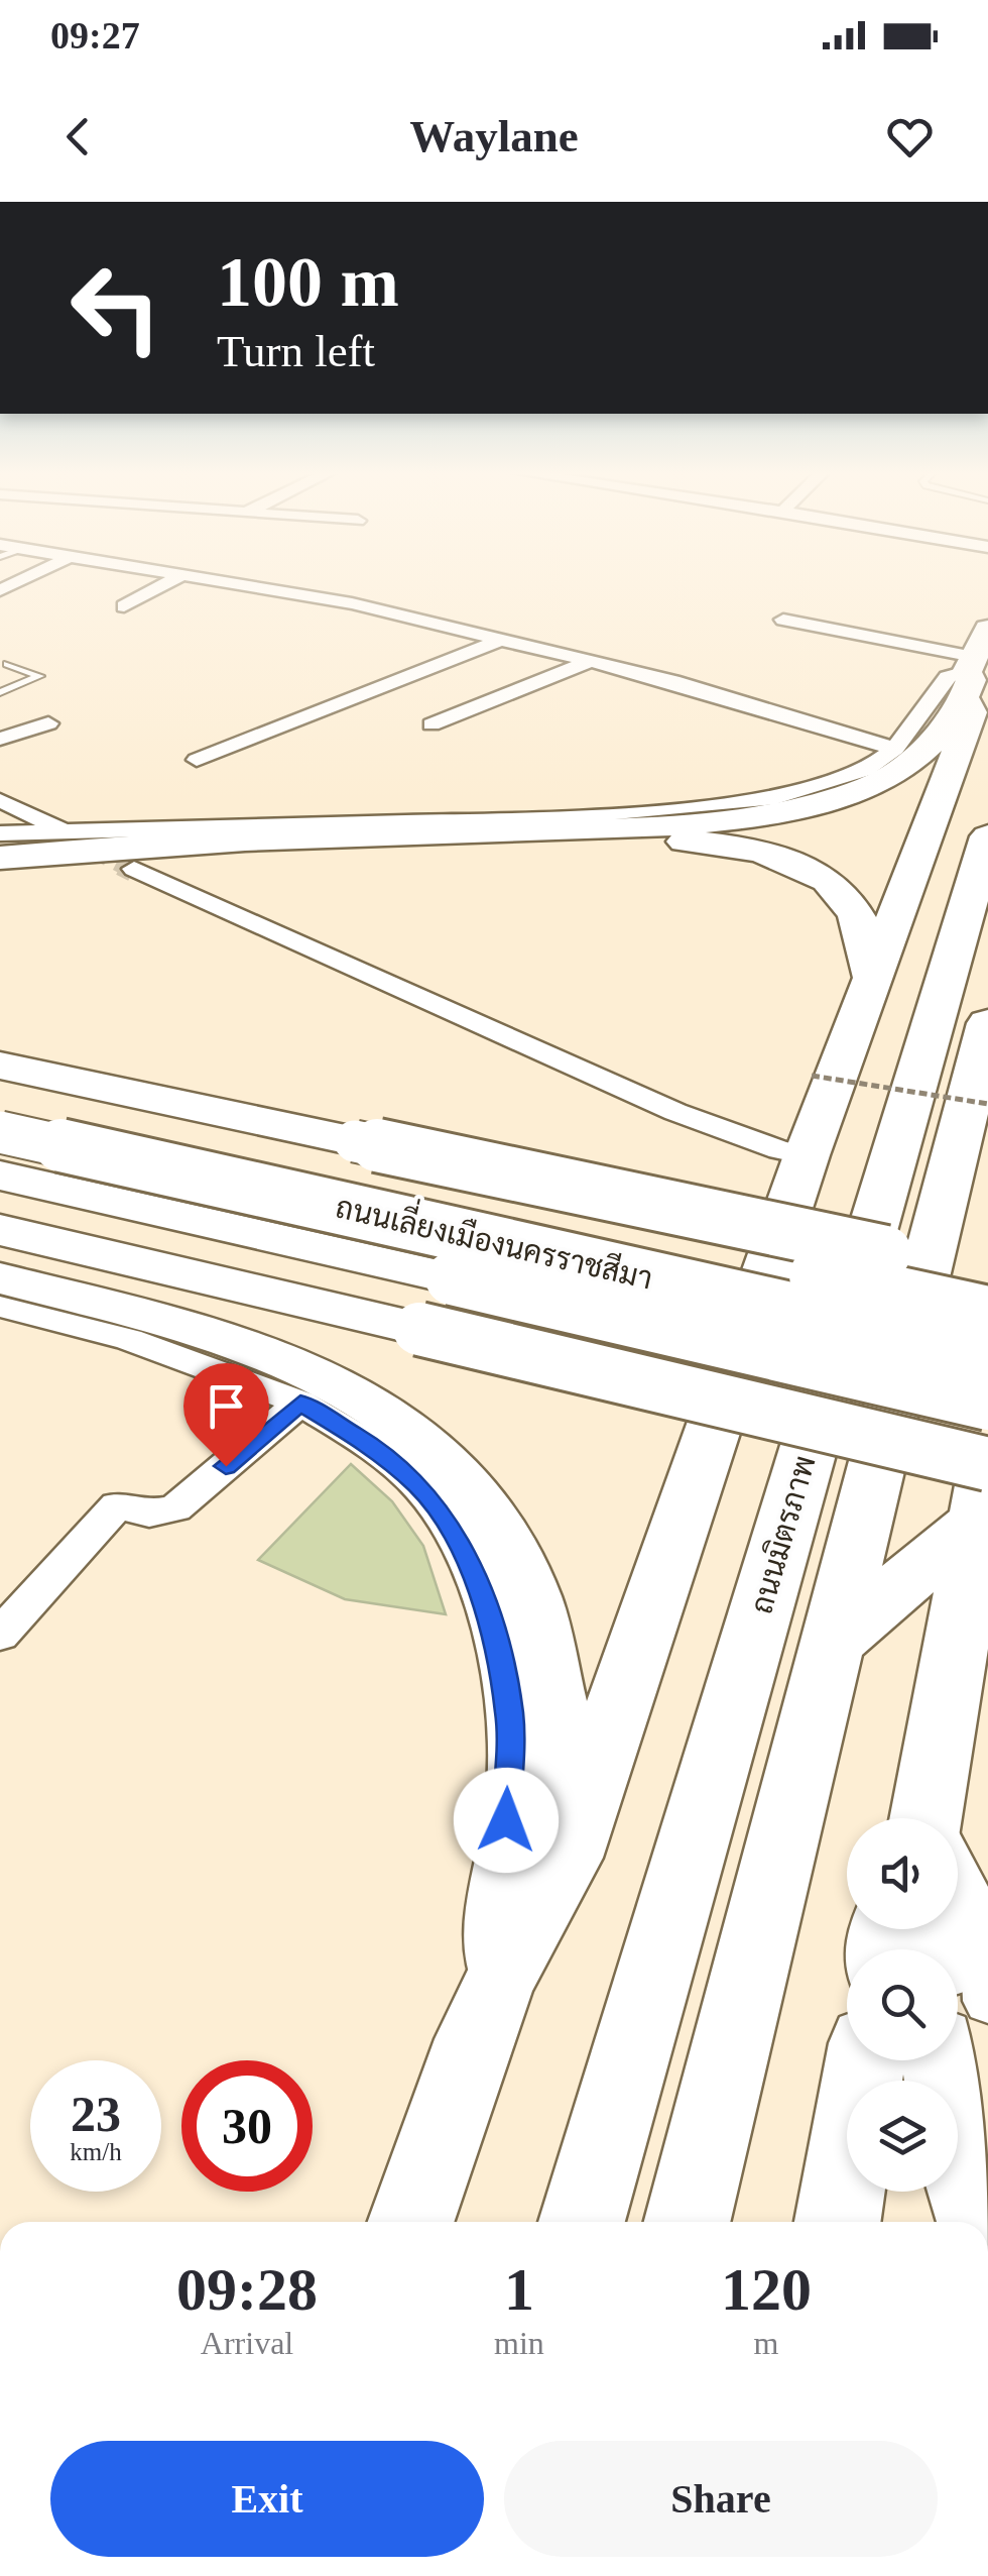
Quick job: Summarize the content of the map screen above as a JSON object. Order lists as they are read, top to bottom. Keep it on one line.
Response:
{"streets":{"highway":["ถนนเลี่ยงเมืองนครราชสีมา","ถนนมิตรภาพ"]},"page":{"status":"09:27","header":"Waylane","turn":["100 m","Turn left"],"speed":"23 km/h","limit":"30","eta":["09:28","Arrival","1","min","120","m"],"buttons":["Exit","Share"]}}
